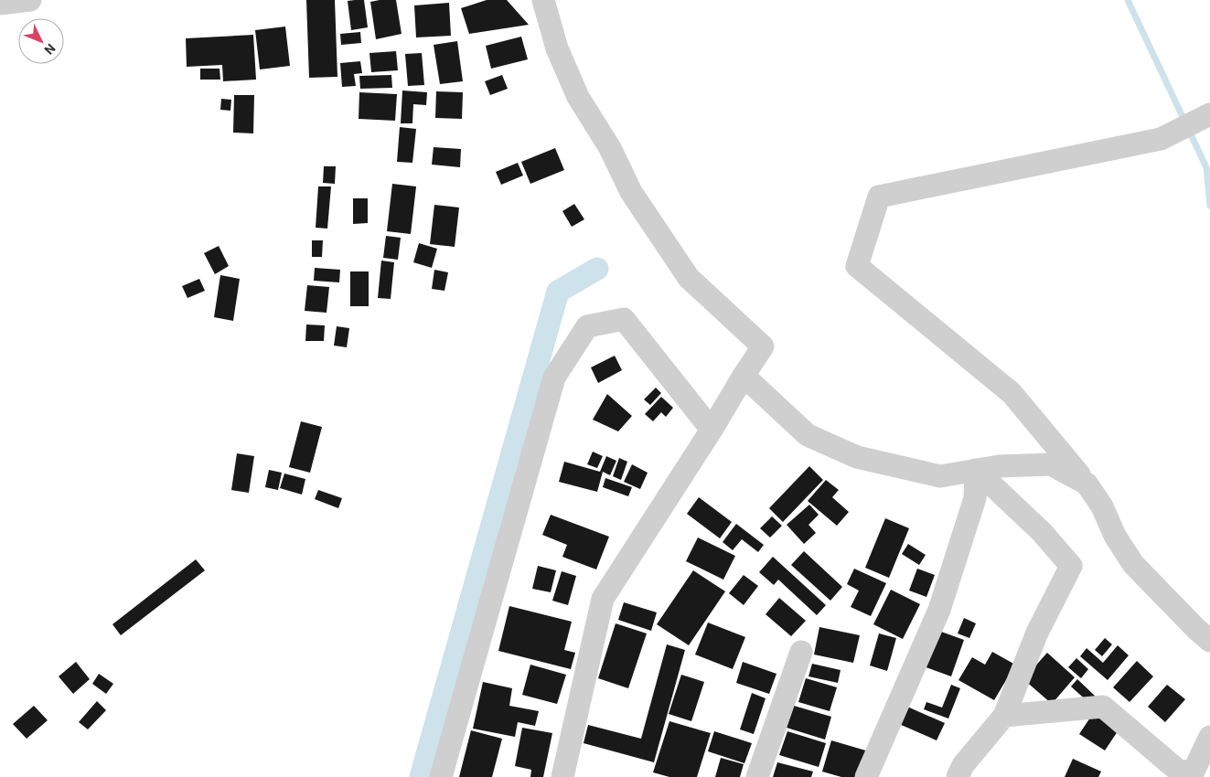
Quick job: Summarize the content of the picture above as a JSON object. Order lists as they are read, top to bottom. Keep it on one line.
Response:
{"north":"bottom right"}
